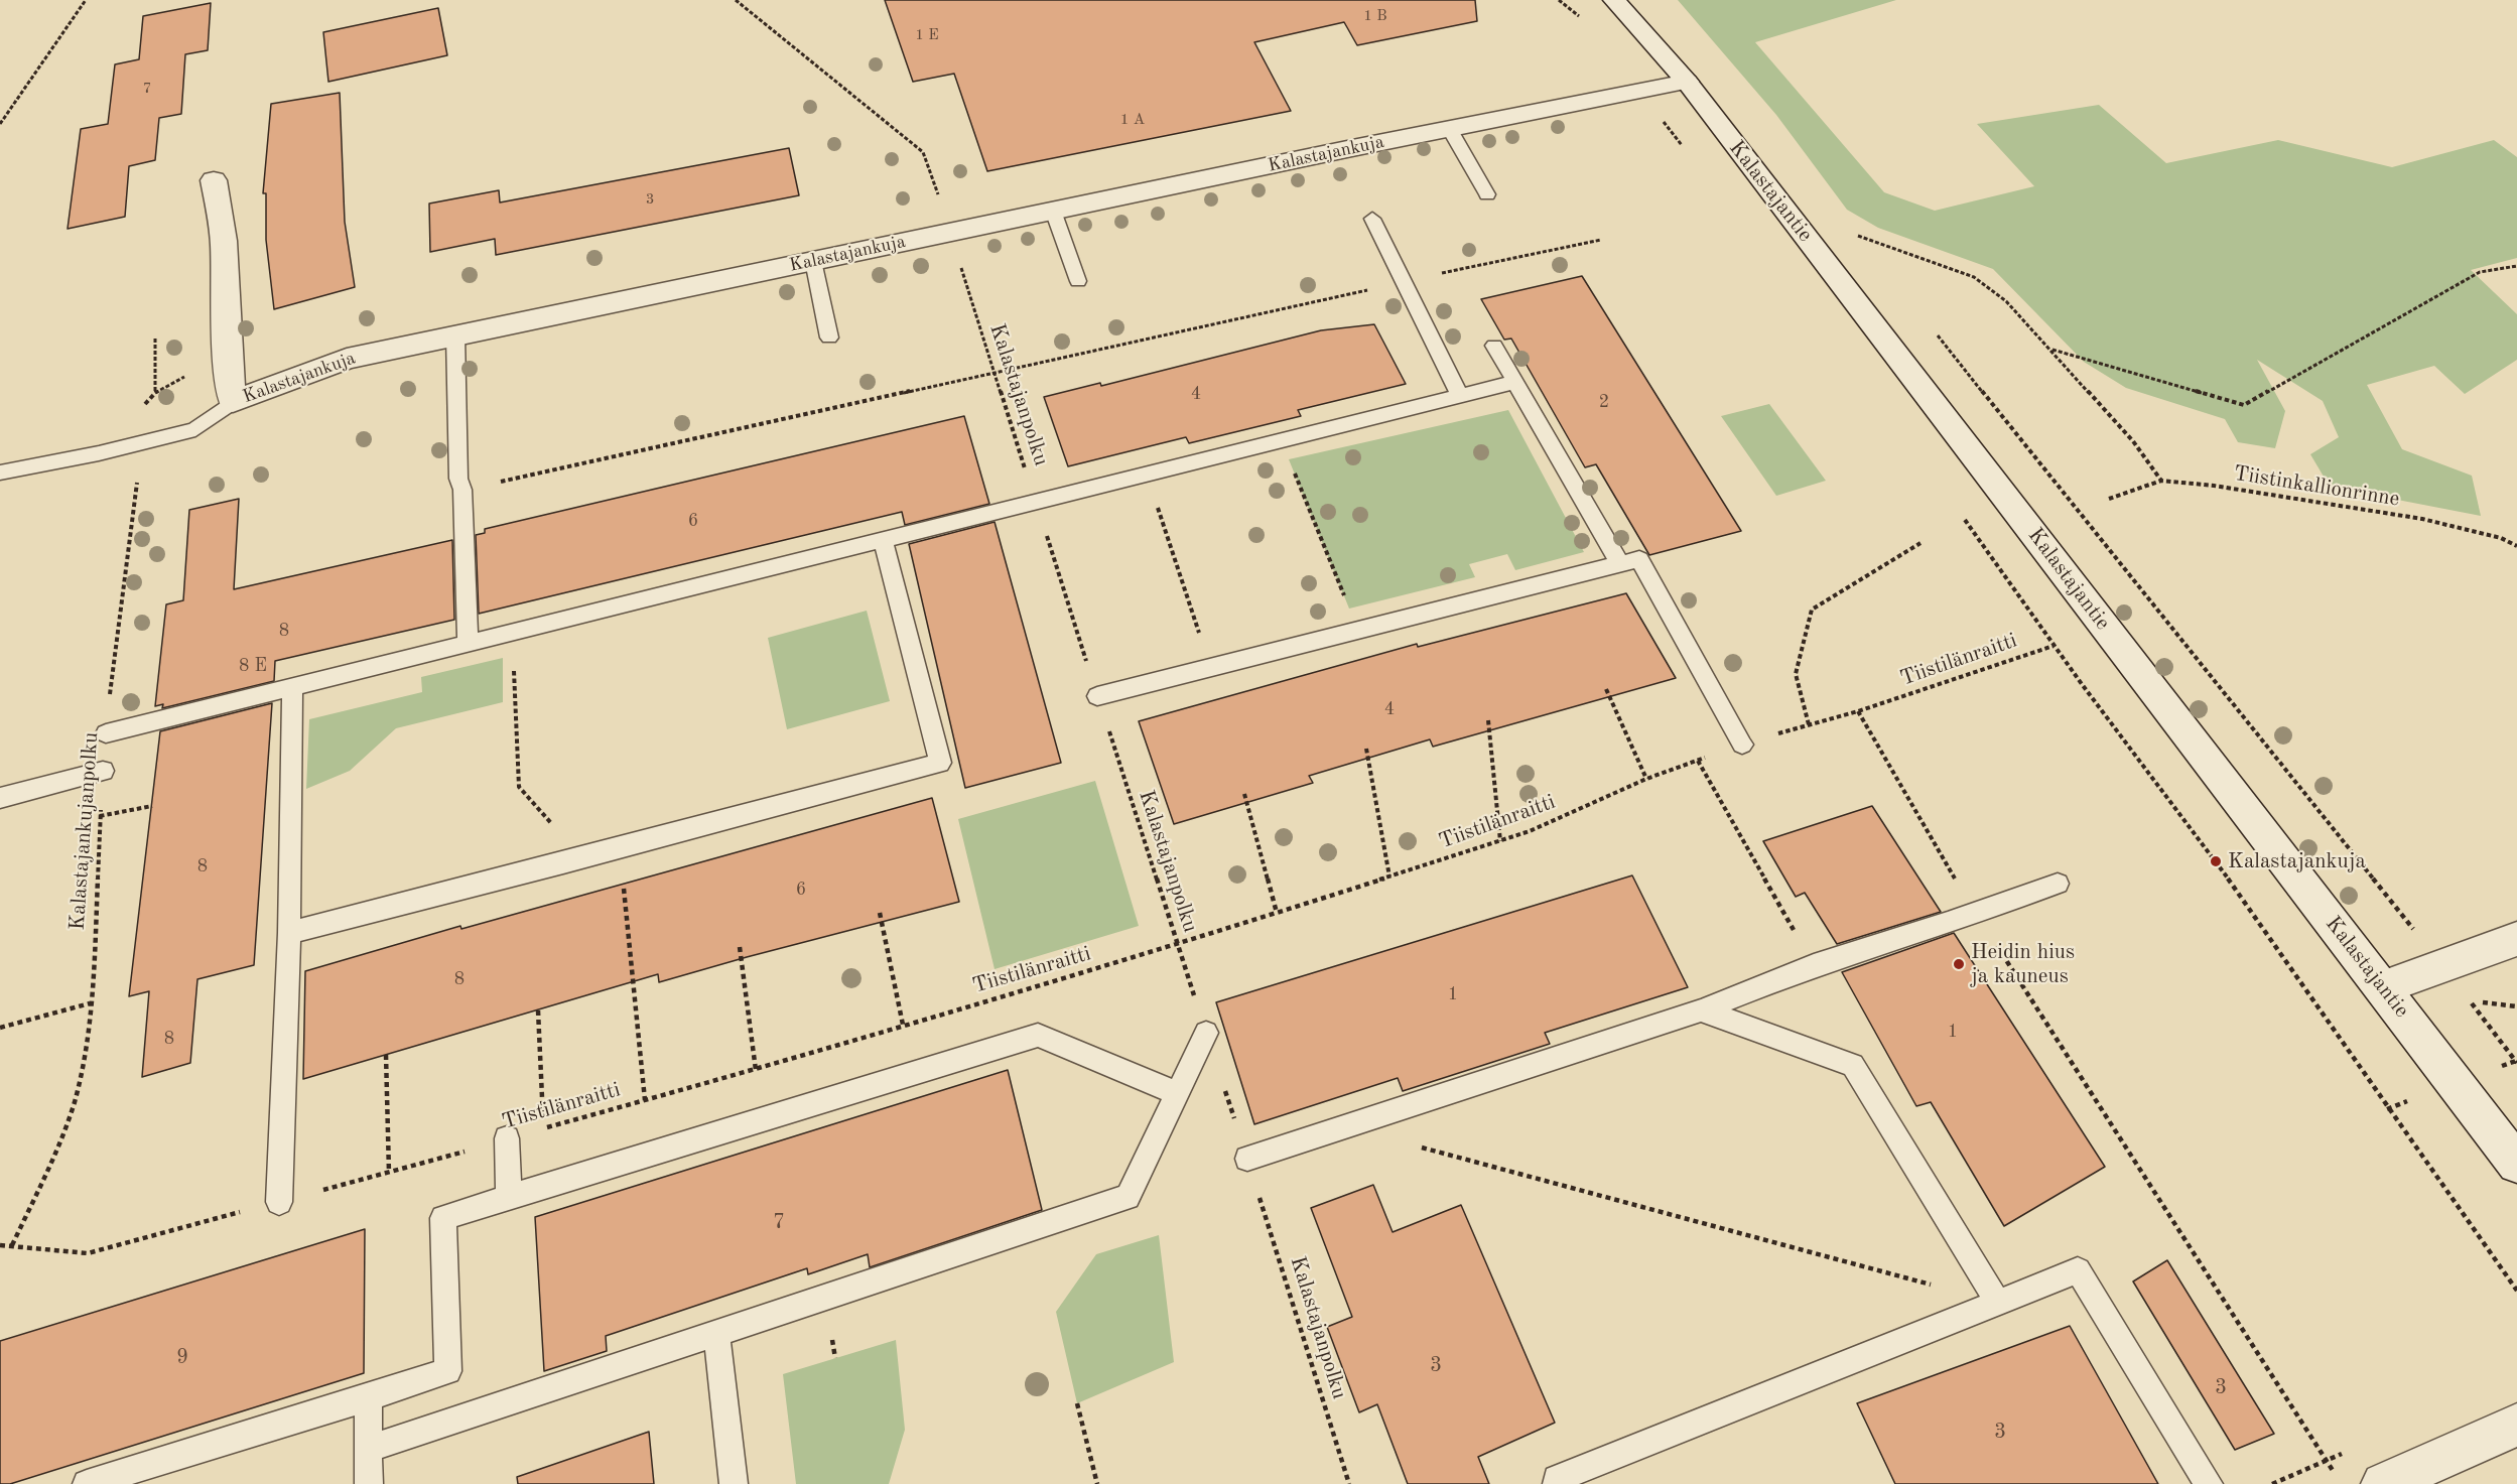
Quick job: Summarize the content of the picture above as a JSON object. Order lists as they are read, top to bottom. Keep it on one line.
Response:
{"streets":{"street":["Kalastajankuja","Kalastajantie"],"path":["Kalastajanpolku","Tiistinkallionrinne","Tiistilänraitti","Kalastajankujanpolku"]},"crossings":[["Kalastajankuja","Kalastajantie"],["Kalastajanpolku","Tiistilänraitti"],["Tiistilänraitti","Kalastajankujanpolku"]],"places":["Kalastajankuja","Heidin hius ja kauneus"],"house_numbers":["1 B","1 E","7","1 A","3","4","2","6","8","8 E","4","8","6","8","1","1","8","7","9","3","3","3"]}
